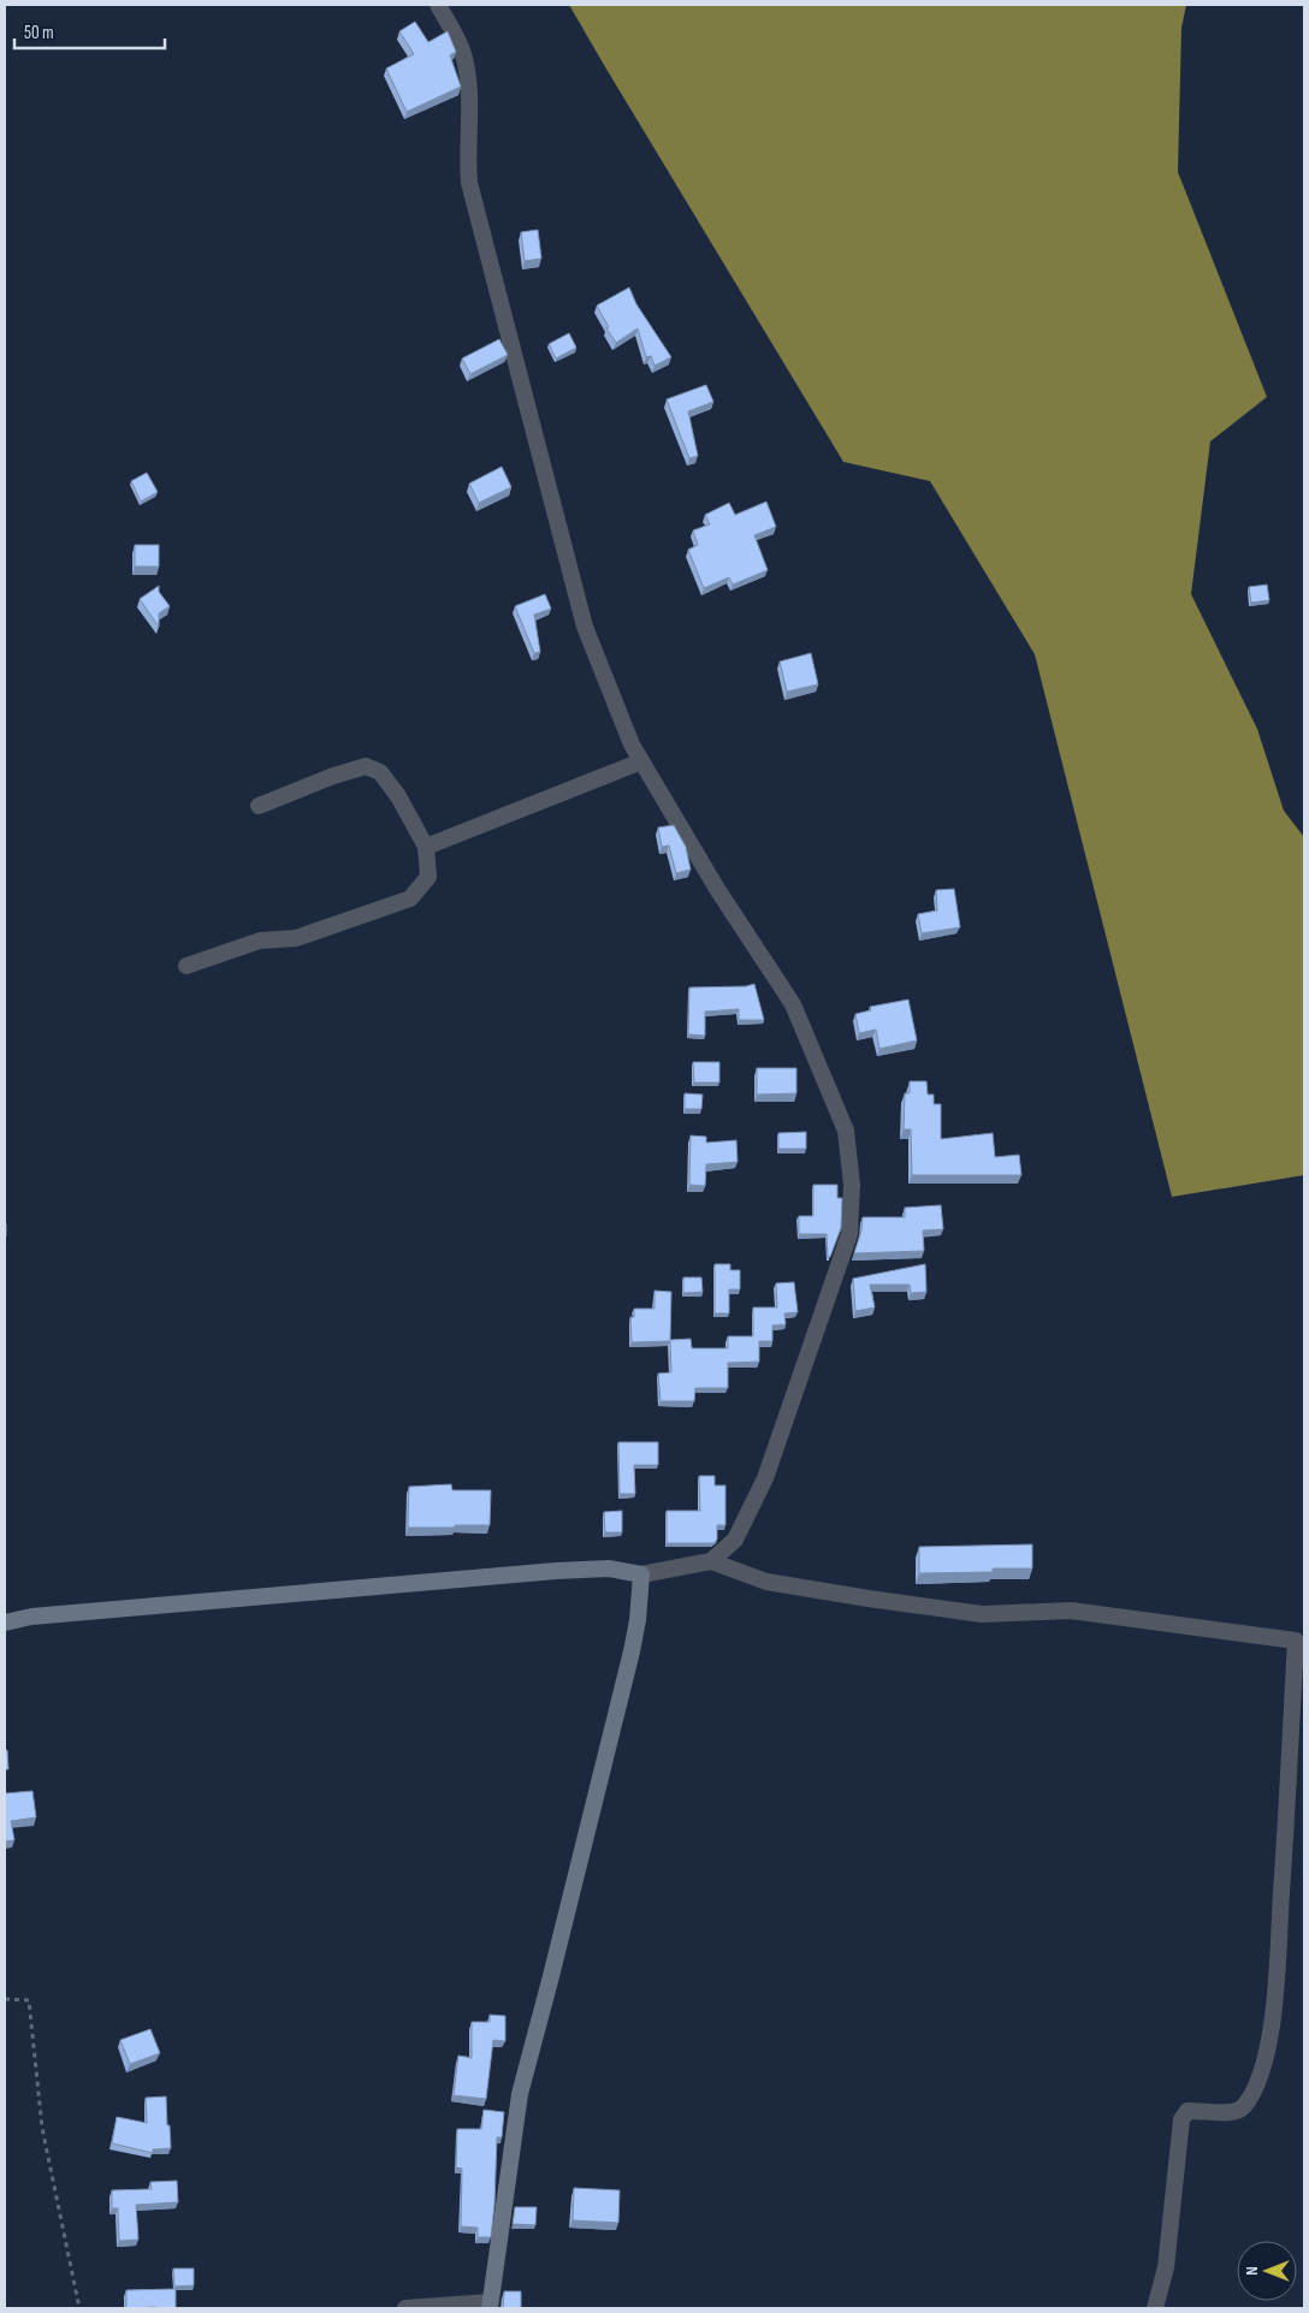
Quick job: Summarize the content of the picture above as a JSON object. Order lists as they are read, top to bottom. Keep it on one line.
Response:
{"scale_bar":"50 m","north":"left"}
